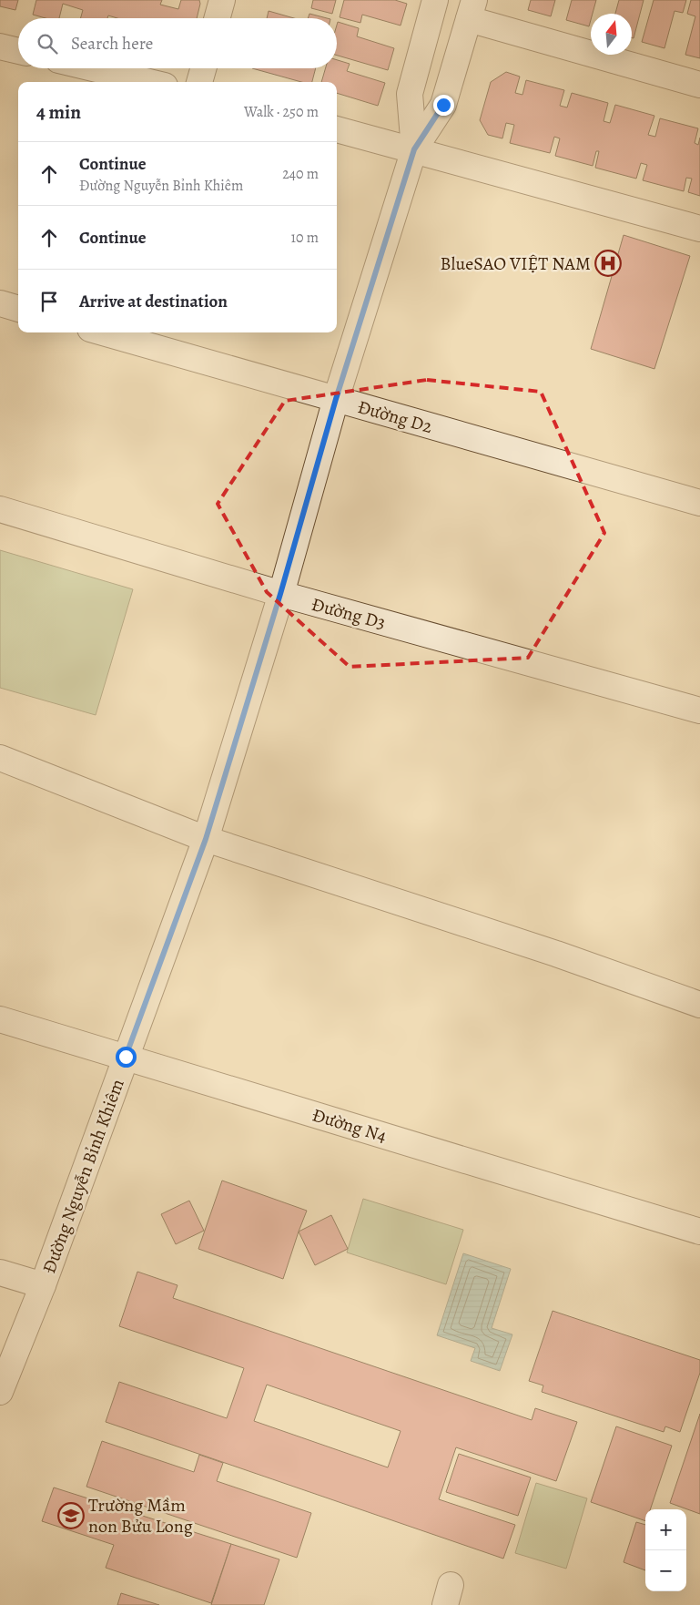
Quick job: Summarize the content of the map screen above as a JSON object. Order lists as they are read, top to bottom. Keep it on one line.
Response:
{"streets":{"street":["Đường D2","Đường D3","Đường N4","Đường Nguyễn Bỉnh Khiêm"]},"crossings":[["Đường D2","Đường Nguyễn Bỉnh Khiêm"],["Đường D3","Đường Nguyễn Bỉnh Khiêm"],["Đường N4","Đường Nguyễn Bỉnh Khiêm"]],"places":{"hospital":["BlueSAO VIỆT NAM"],"school or university":["Trường Mầm non Bửu Long"]},"north":"top","page":{"search":"Search here","heading":["4 min","Walk · 250 m"],"list":[["Continue","Đường Nguyễn Bỉnh Khiêm","240 m"],["Continue","10 m"],"Arrive at destination"],"map_buttons":["+","−"]}}
